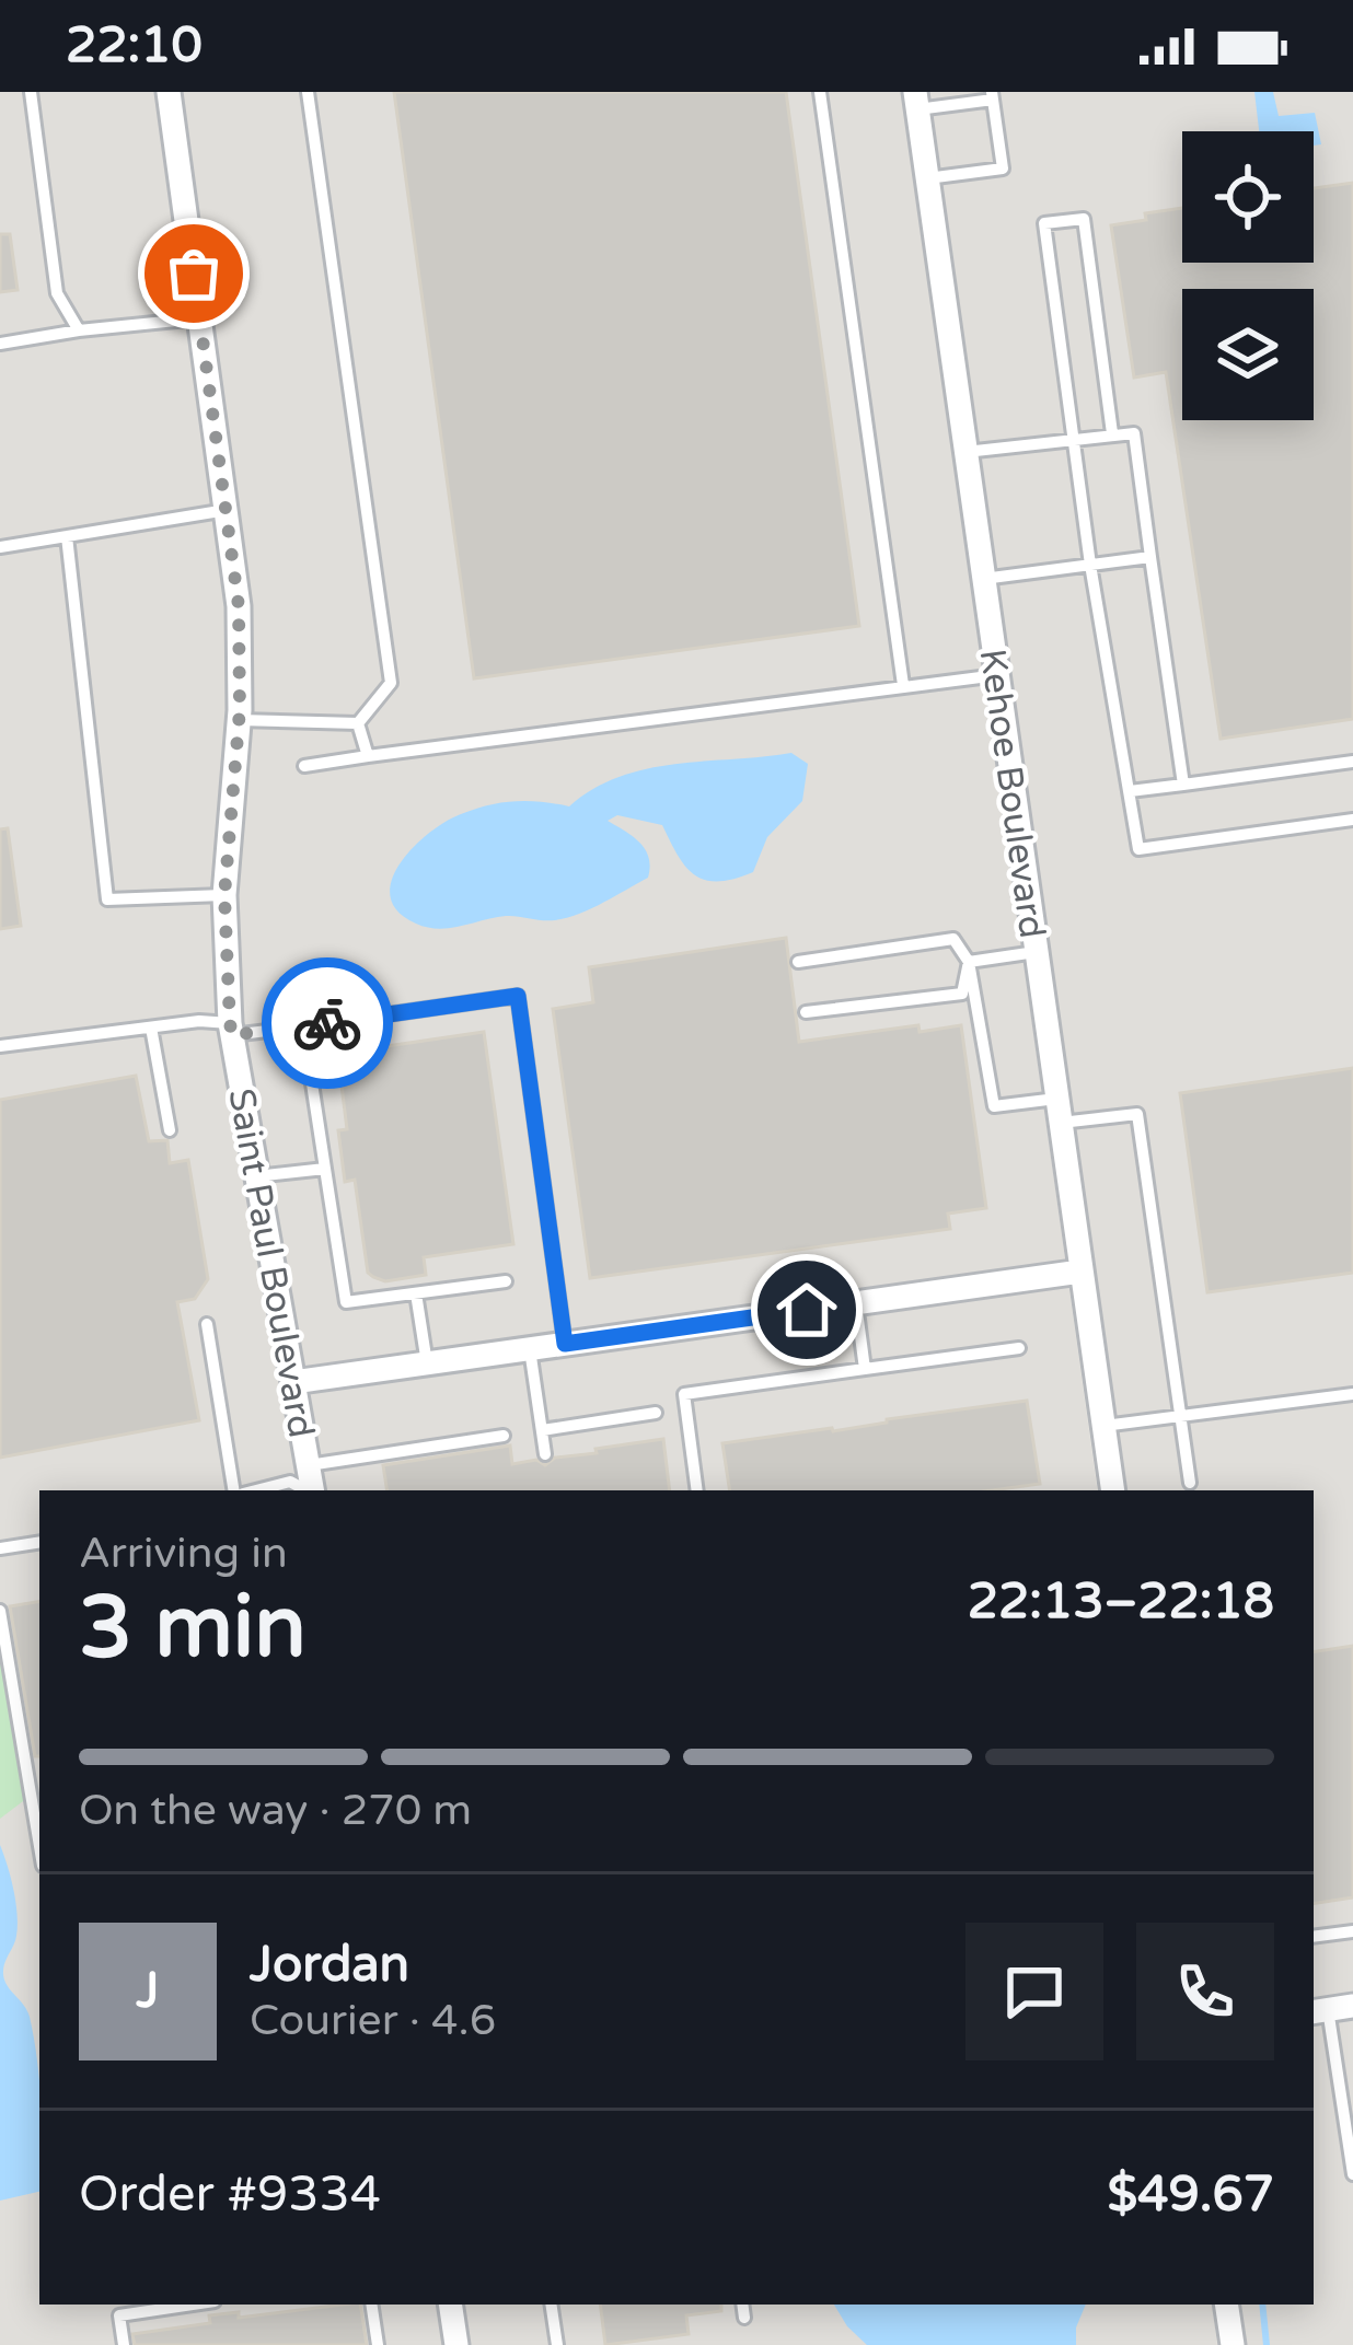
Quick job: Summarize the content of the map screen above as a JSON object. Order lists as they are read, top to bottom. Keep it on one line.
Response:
{"streets":{"street":["Kehoe Boulevard","Saint Paul Boulevard"]},"page":{"status":"22:10","heading":["3 min","Arriving in","22:13–22:18"],"panel":["Jordan","Courier · 4.6","Order #9334","$49.67"],"bar":"On the way · 270 m","round":"J"}}
